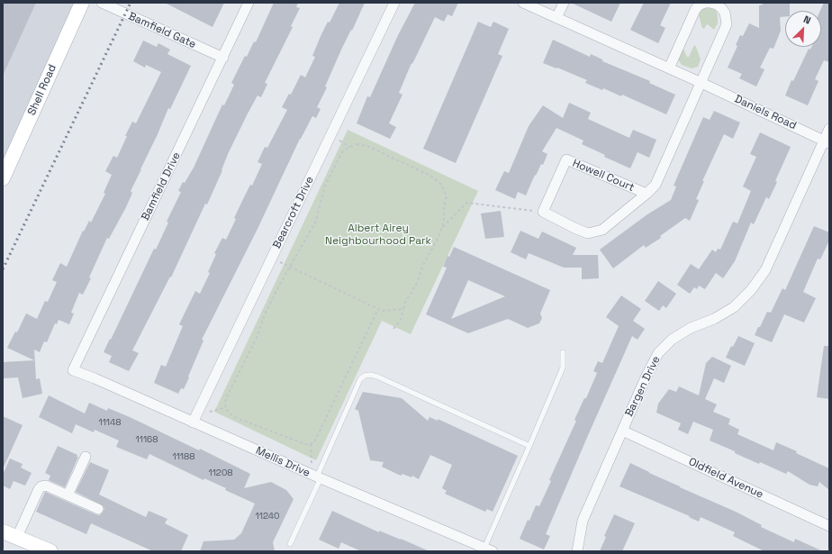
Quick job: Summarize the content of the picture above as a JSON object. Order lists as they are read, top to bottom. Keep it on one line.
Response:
{"streets":{"main road":["Shell Road"],"street":["Bamfield Gate","Daniels Road","Howell Court","Bamfield Drive","Bearcroft Drive","Bargen Drive","Mellis Drive","Oldfield Avenue"]},"crossings":[["Bamfield Gate","Bamfield Drive"],["Daniels Road","Howell Court"],["Daniels Road","Bargen Drive"],["Bamfield Drive","Mellis Drive"],["Bearcroft Drive","Mellis Drive"],["Bargen Drive","Oldfield Avenue"]],"parks":["Albert Airey Neighbourhood Park"],"house_numbers":["11148","11168","11188","11208","11240"],"north":"top right"}
